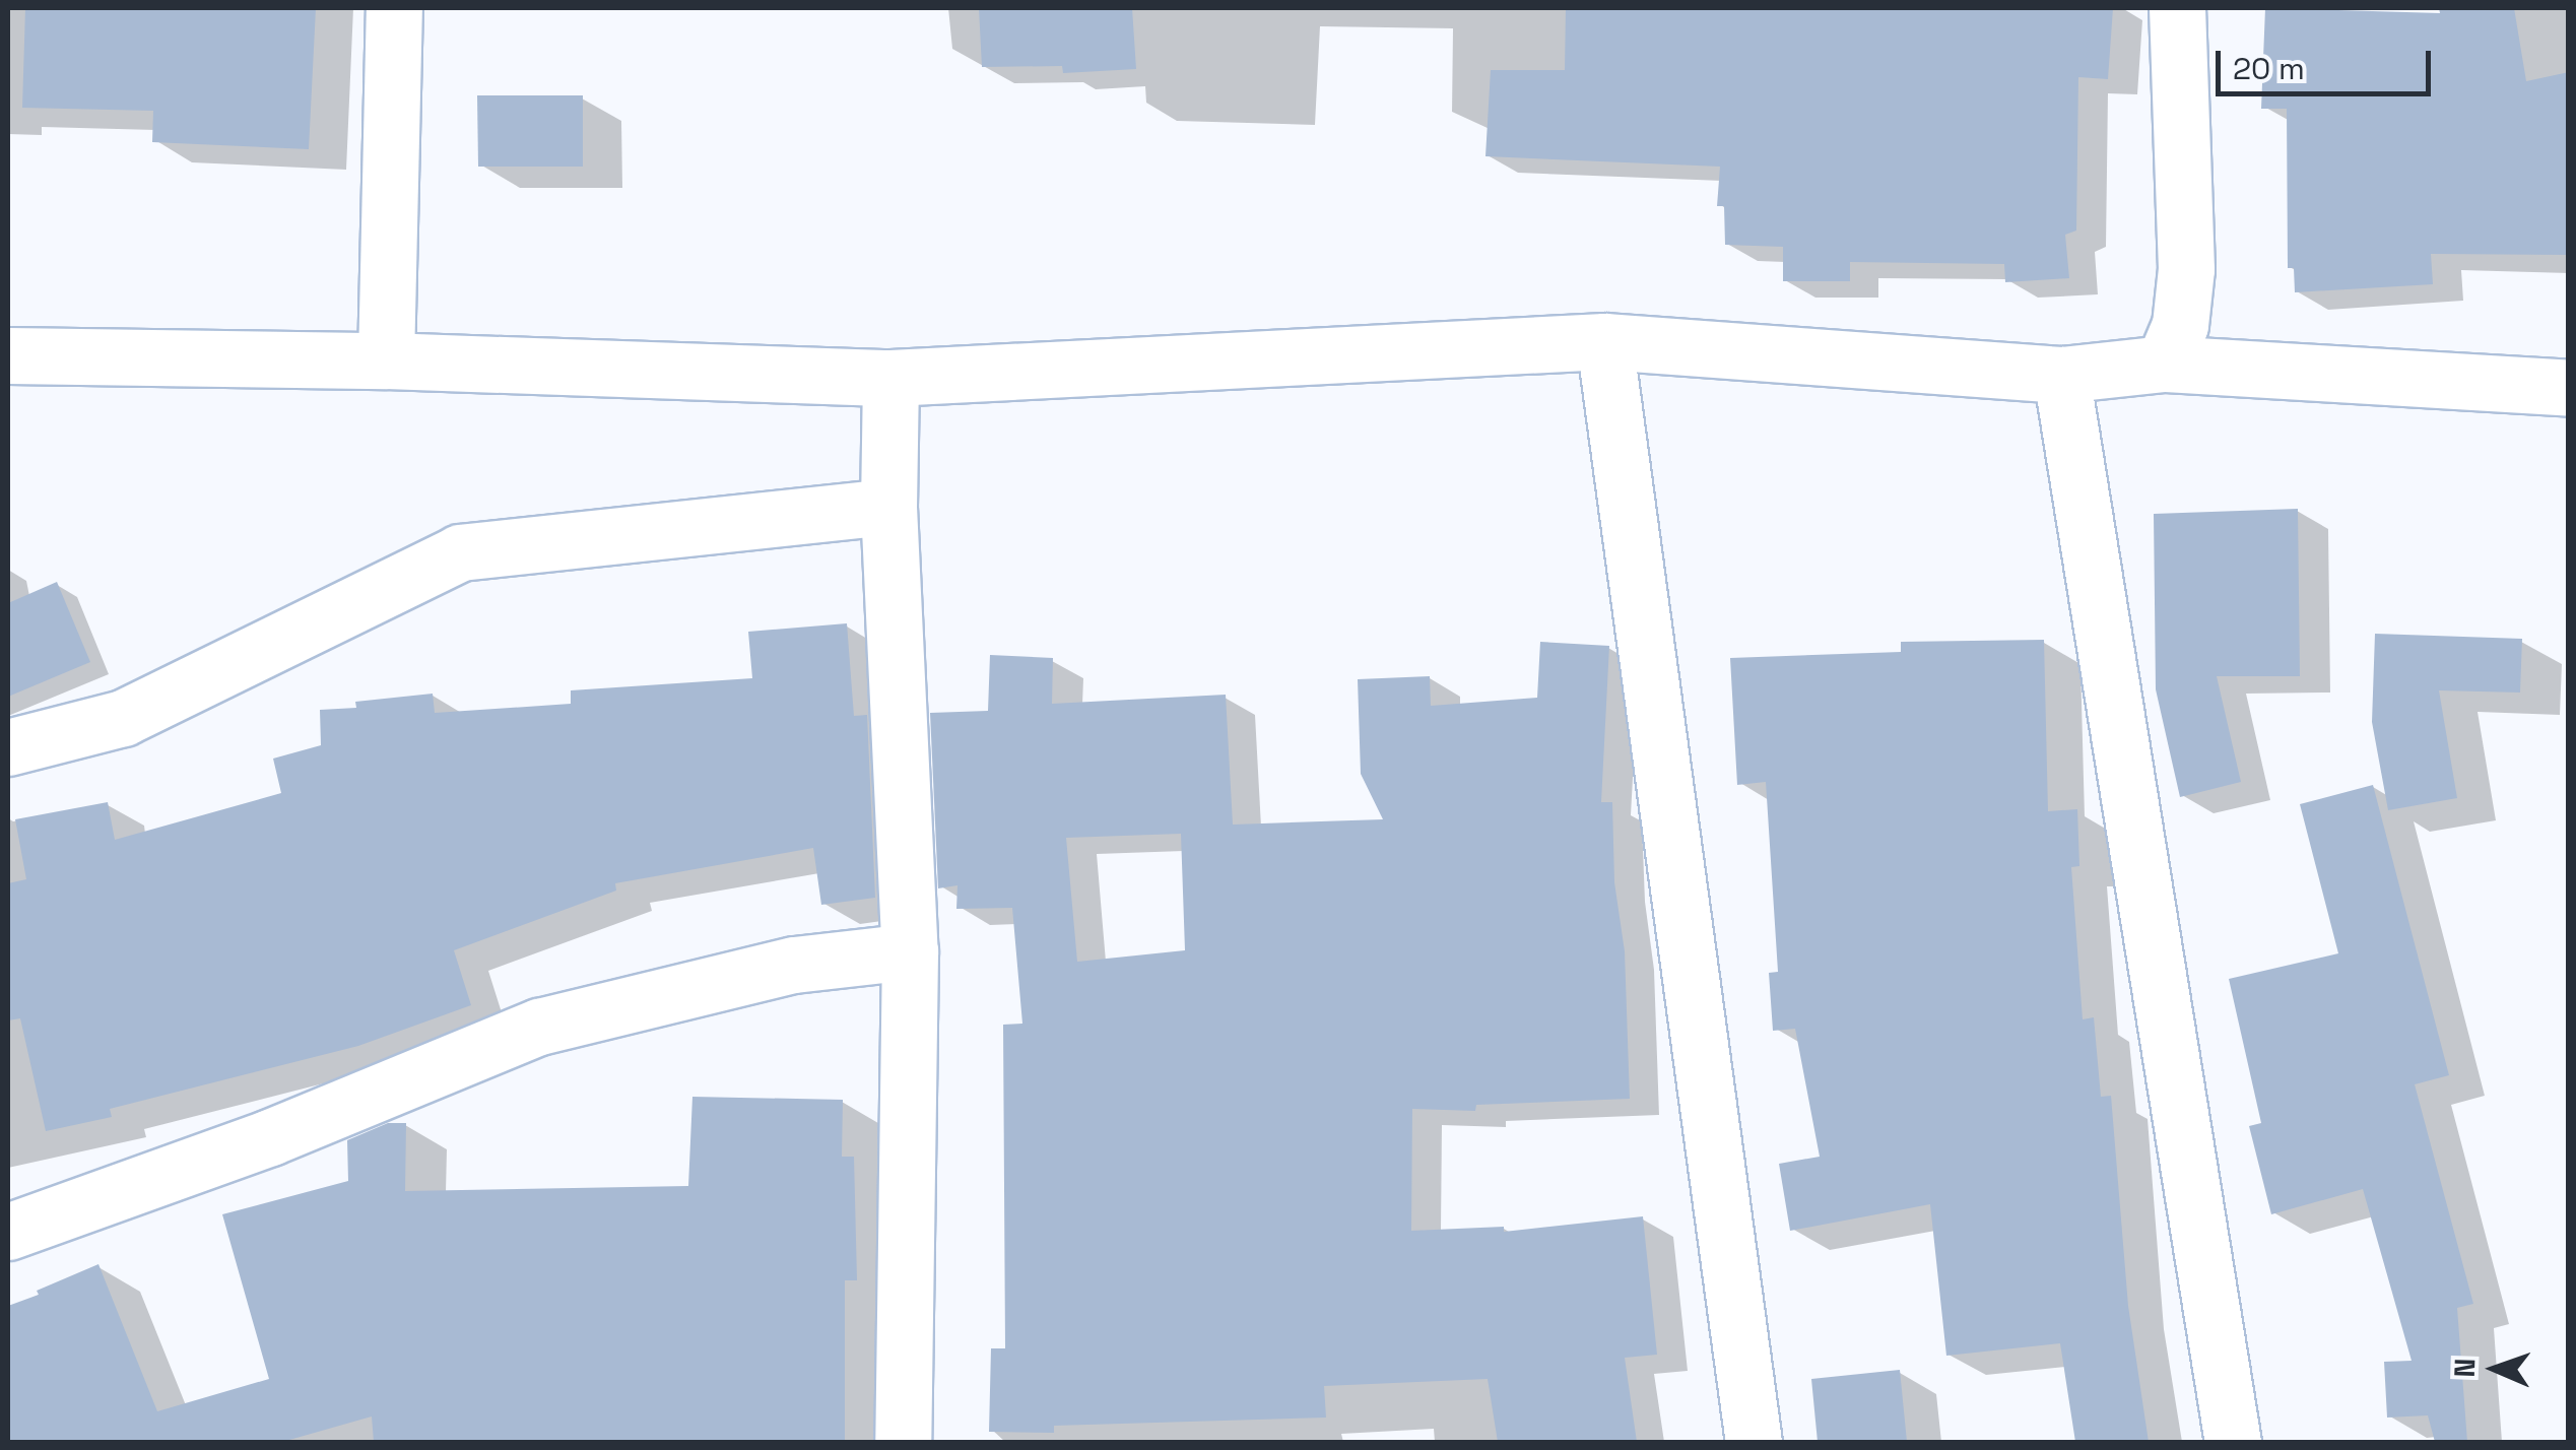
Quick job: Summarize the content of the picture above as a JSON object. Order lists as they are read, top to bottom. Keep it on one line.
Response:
{"scale_bar":"20 m","north":"left"}
